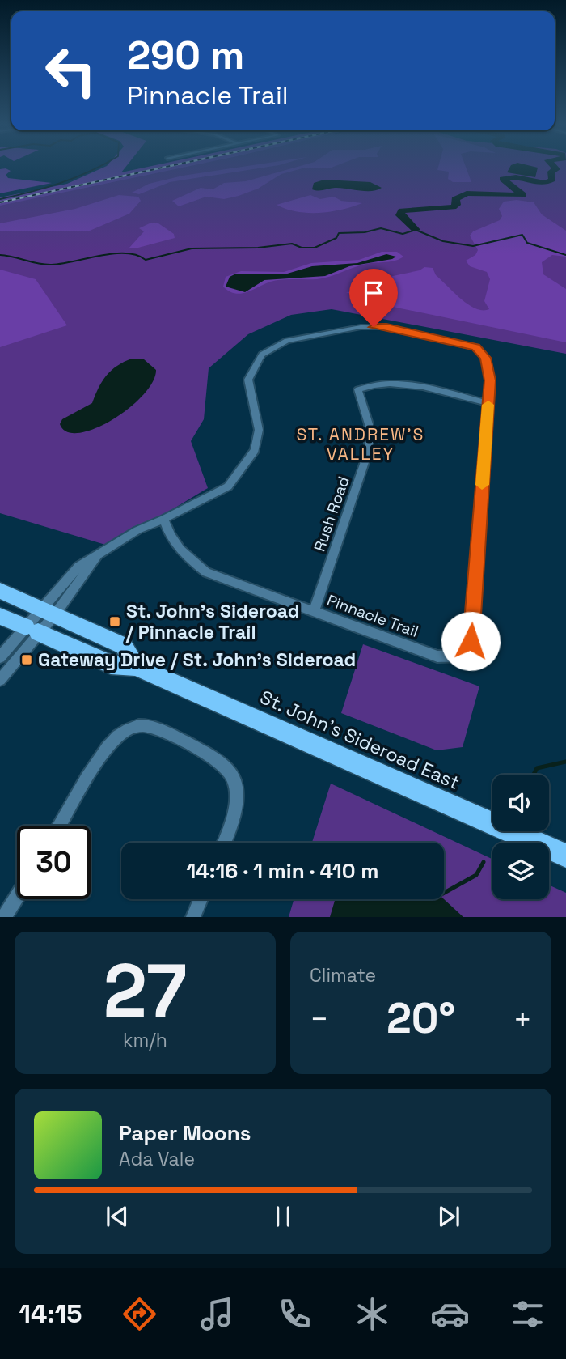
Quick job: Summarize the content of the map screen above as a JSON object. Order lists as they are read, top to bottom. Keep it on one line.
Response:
{"streets":{"main road":["St. John's Sideroad East"],"street":["Rush Road","Pinnacle Trail"]},"crossings":[["Rush Road","Pinnacle Trail"],["Pinnacle Trail","St. John's Sideroad East"]],"districts":["ST. ANDREW'S VALLEY"],"places":{"transit":["St. John's Sideroad / Pinnacle Trail","Gateway Drive / St. John's Sideroad"]},"page":{"turn":["290 m","Pinnacle Trail"],"limit":"30","trip":"14:16 · 1 min · 410 m","tile":[["27","km/h"],"Climate"],"heat":["−","20°","+"],"song":["Paper Moons","Ada Vale"],"tabs":"14:15"}}
